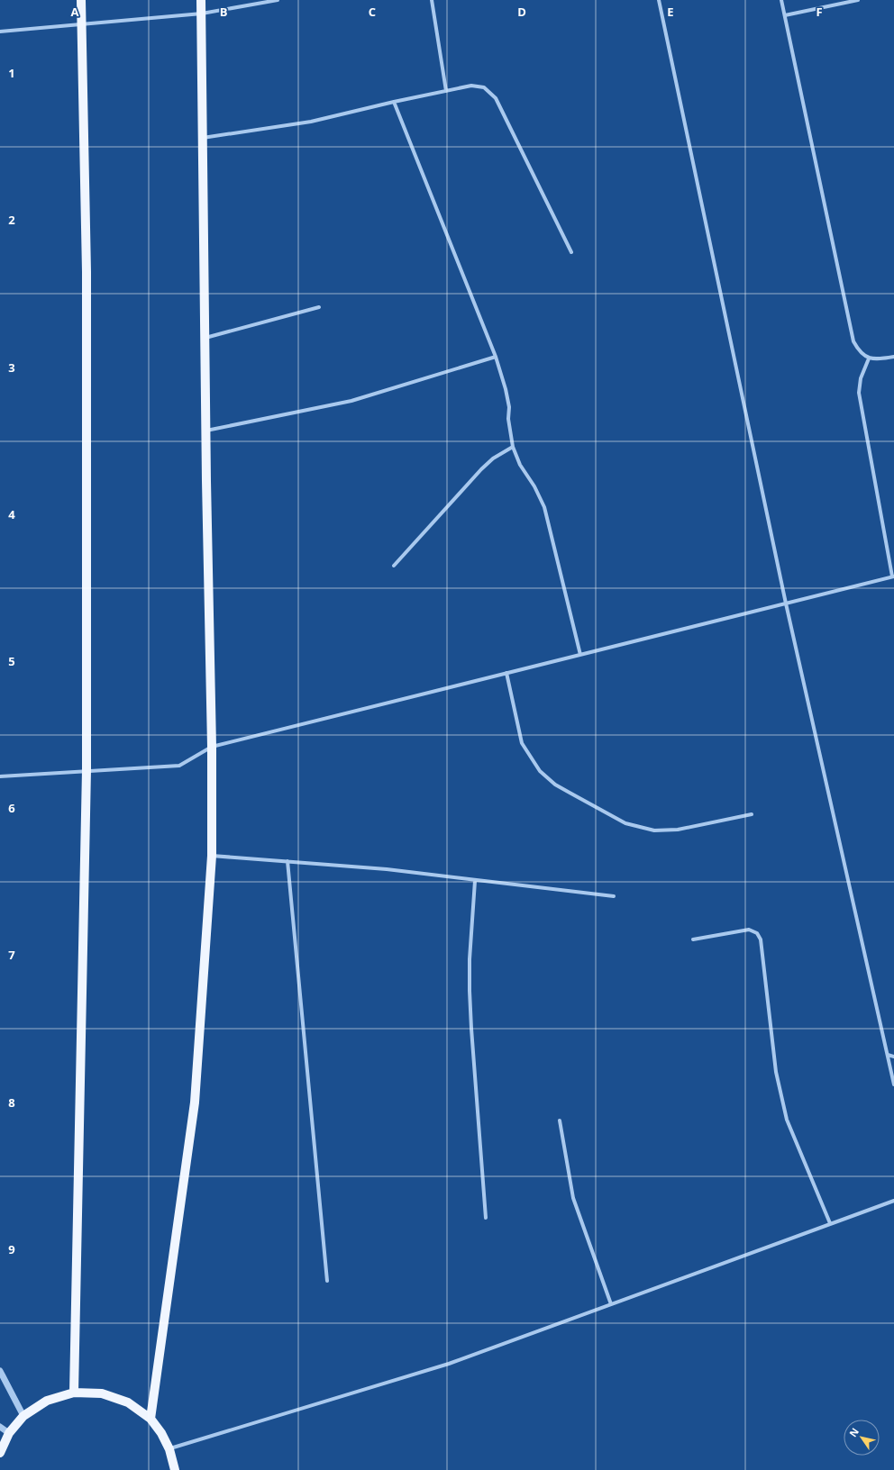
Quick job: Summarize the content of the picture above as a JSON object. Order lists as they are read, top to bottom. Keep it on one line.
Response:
{"north":"top left","grid":{"columns":["A","B","C","D","E","F"],"rows":["1","2","3","4","5","6","7","8","9"]}}
